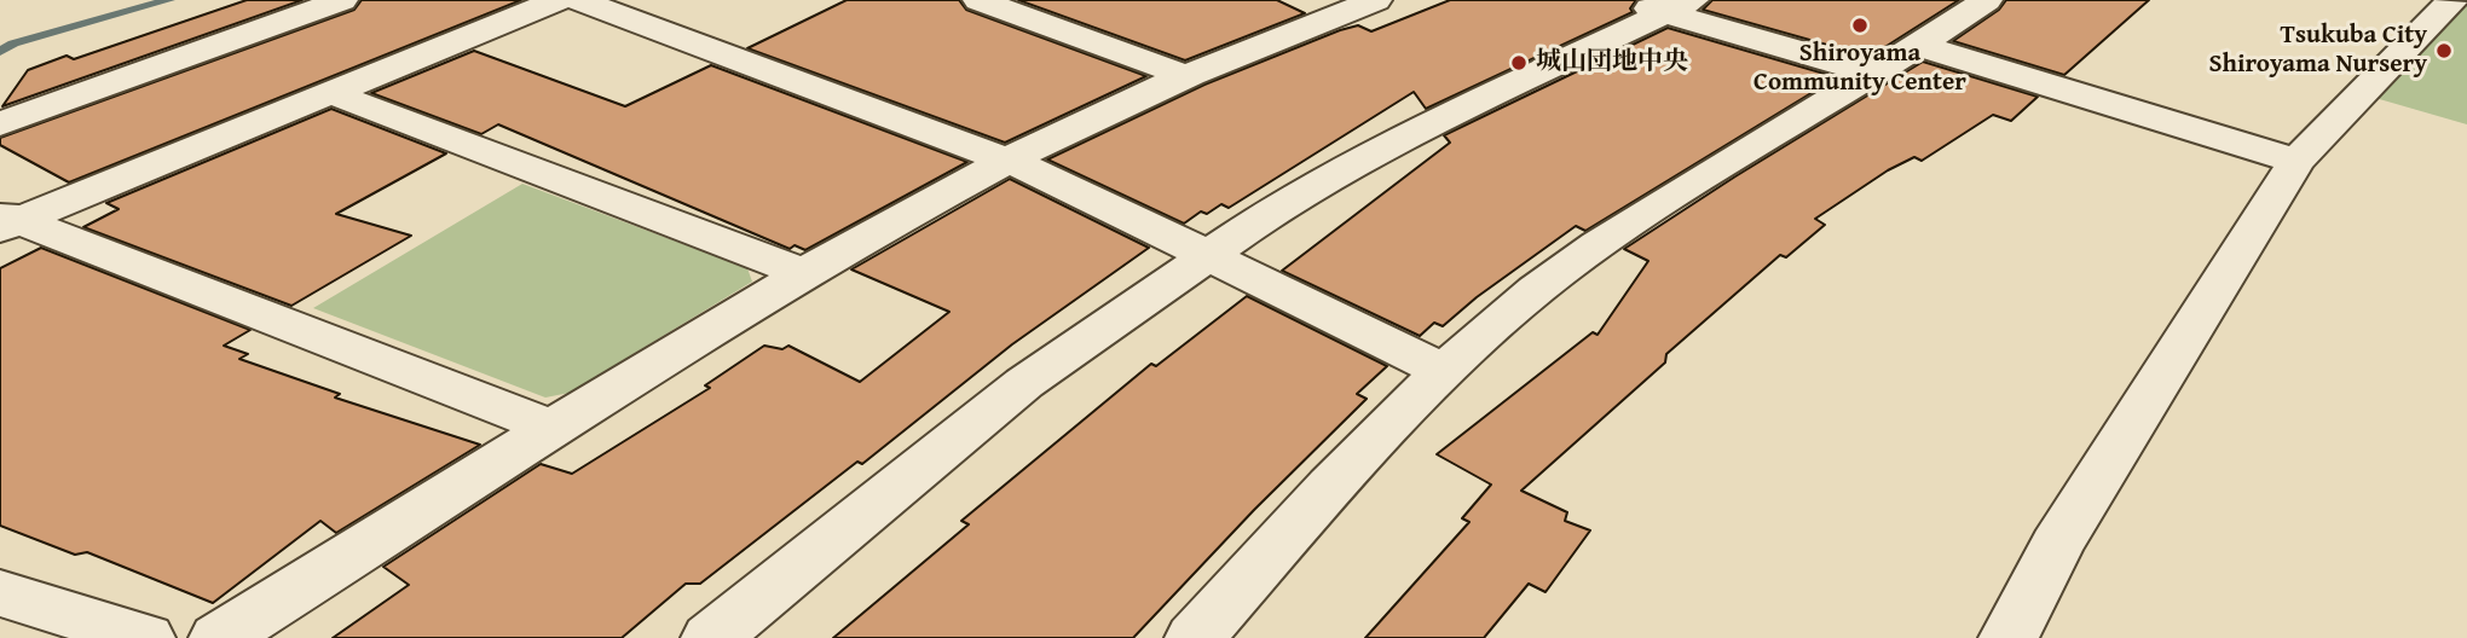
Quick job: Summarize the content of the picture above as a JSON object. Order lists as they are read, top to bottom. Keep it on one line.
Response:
{"places":["Shiroyama Community Center","Tsukuba City Shiroyama Nursery","城山団地中央"]}
